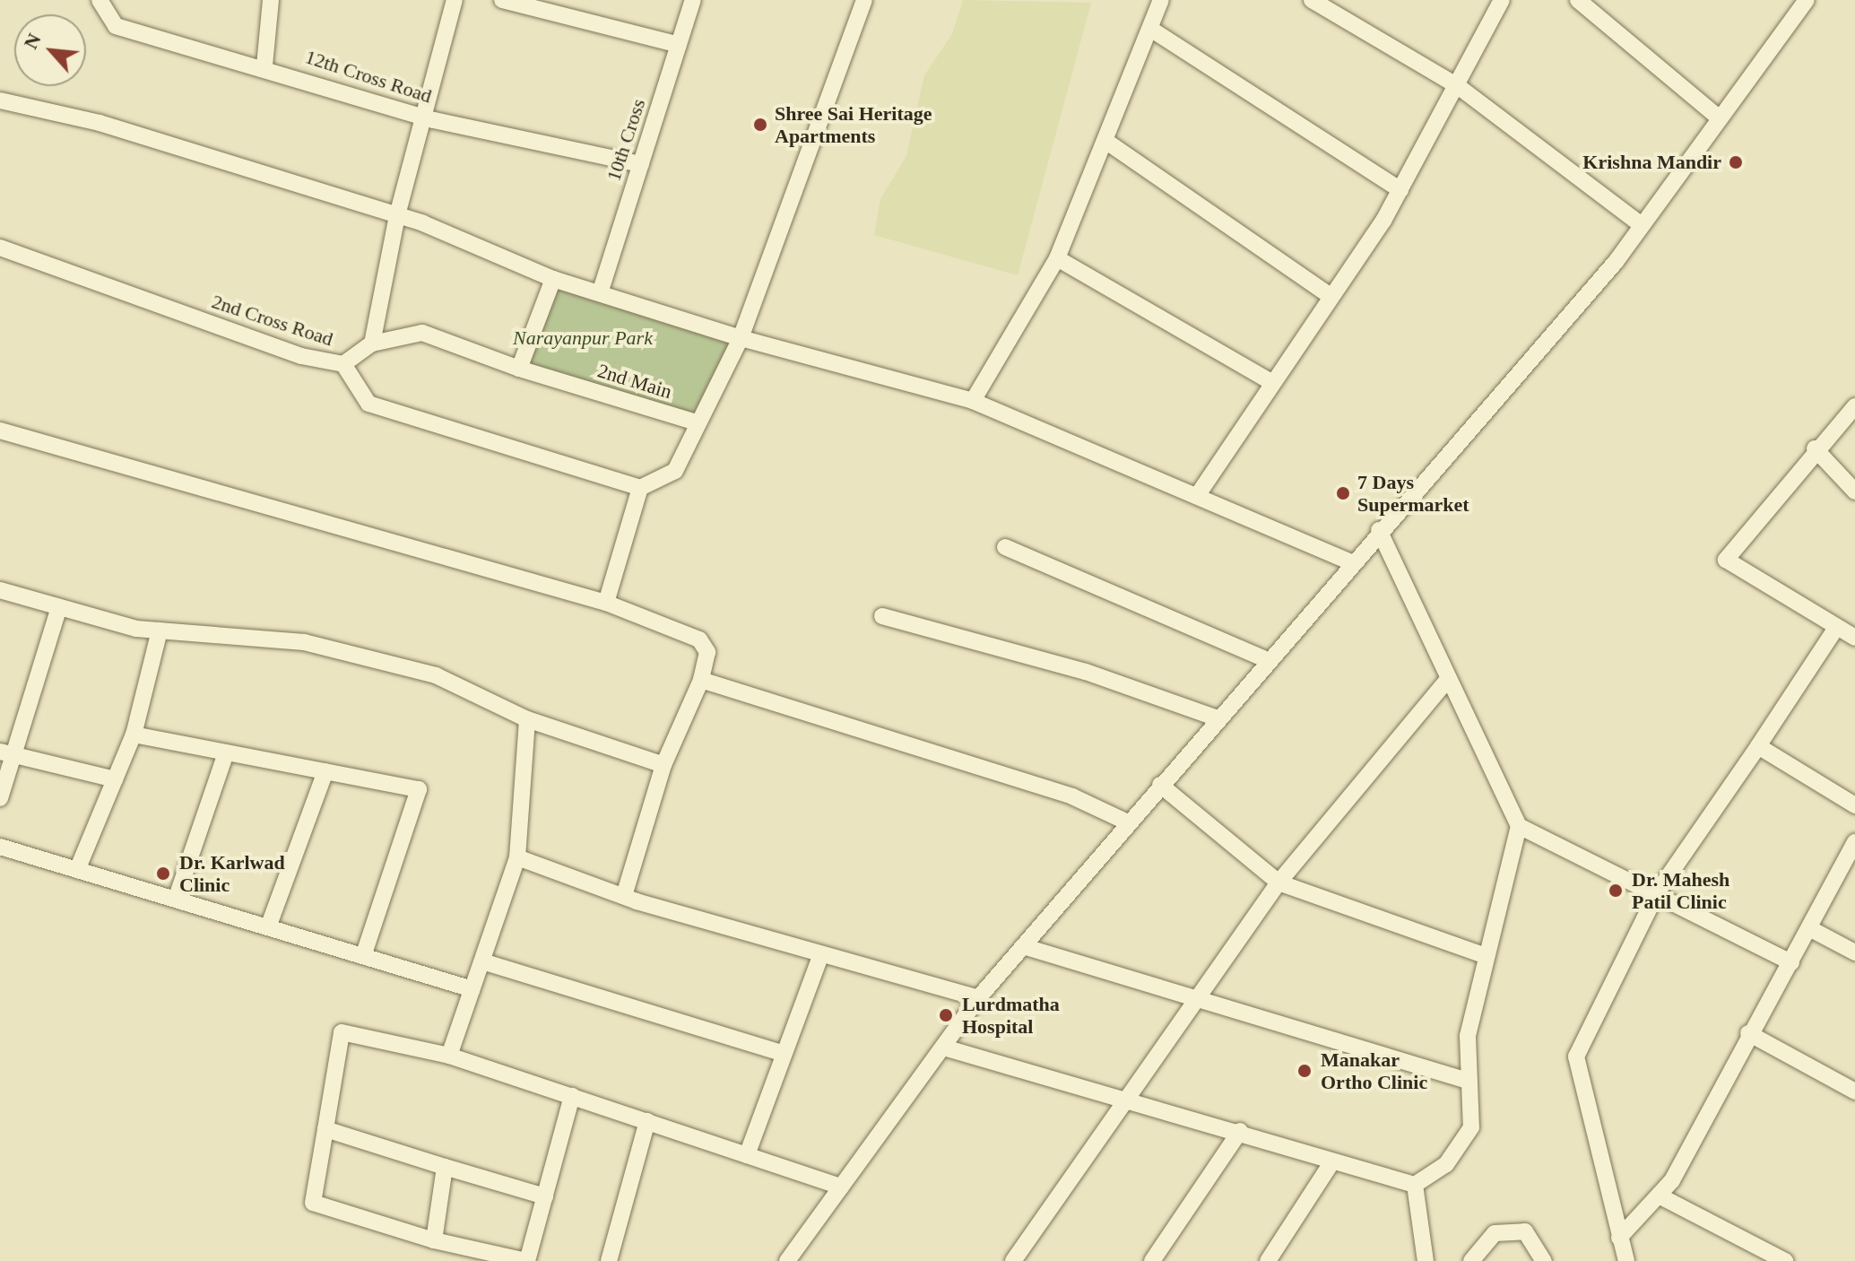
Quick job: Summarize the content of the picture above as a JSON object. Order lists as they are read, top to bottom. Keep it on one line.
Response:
{"streets":{"street":["12th Cross Road","10th Cross","2nd Cross Road","2nd Main"]},"crossings":[["12th Cross Road","10th Cross"],["2nd Cross Road","2nd Main"]],"parks":["Narayanpur Park"],"places":["Shree Sai Heritage Apartments","Krishna Mandir","7 Days Supermarket","Dr. Karlwad Clinic","Dr. Mahesh Patil Clinic","Lurdmatha Hospital","Manakar Ortho Clinic"],"north":"top left"}
